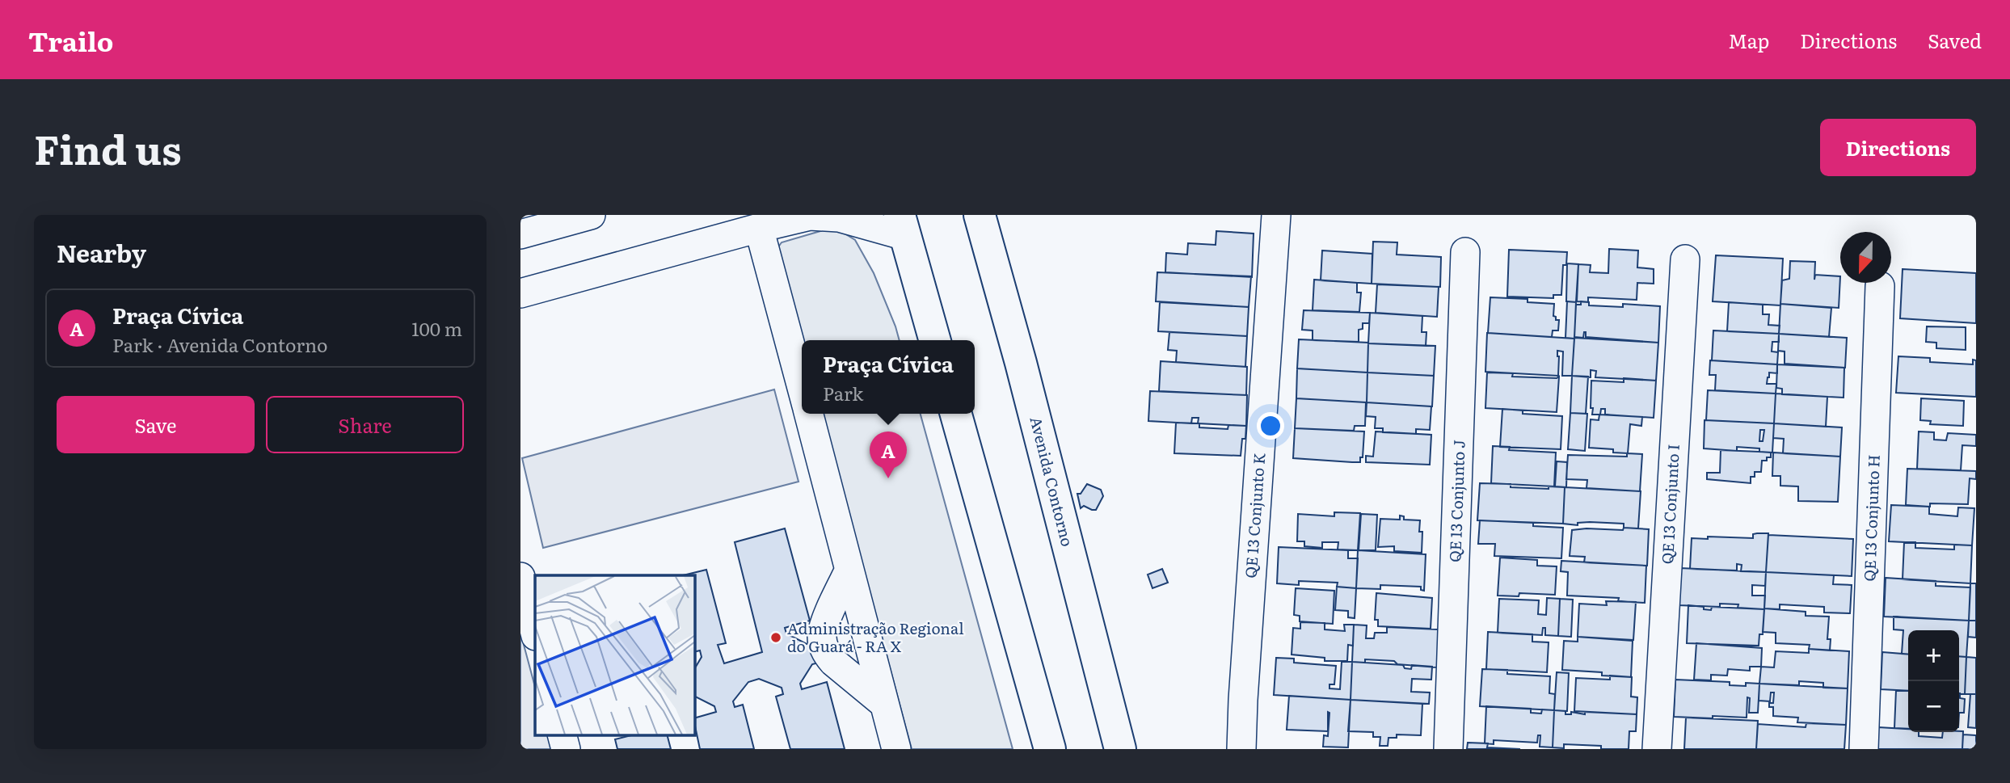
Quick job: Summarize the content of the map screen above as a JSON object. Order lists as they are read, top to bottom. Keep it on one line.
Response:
{"streets":{"main road":["Avenida Contorno"],"street":["QE 13 Conjunto J","QE 13 Conjunto I","QE 13 Conjunto K","QE 13 Conjunto H"]},"places":["Administração Regional do Guará - RA X"],"north":"bottom","page":{"header":"Trailo","nav":["Map","Directions","Saved"],"title":"Find us","buttons":["Directions",["Save","Share"]],"heading":"Nearby","list":[{"mark":"A","name":"Praça Cívica","note":"Park · Avenida Contorno","value":"100 m"}],"popup":["Praça Cívica","Park"],"pins":"A","map_buttons":["+","−"]}}
